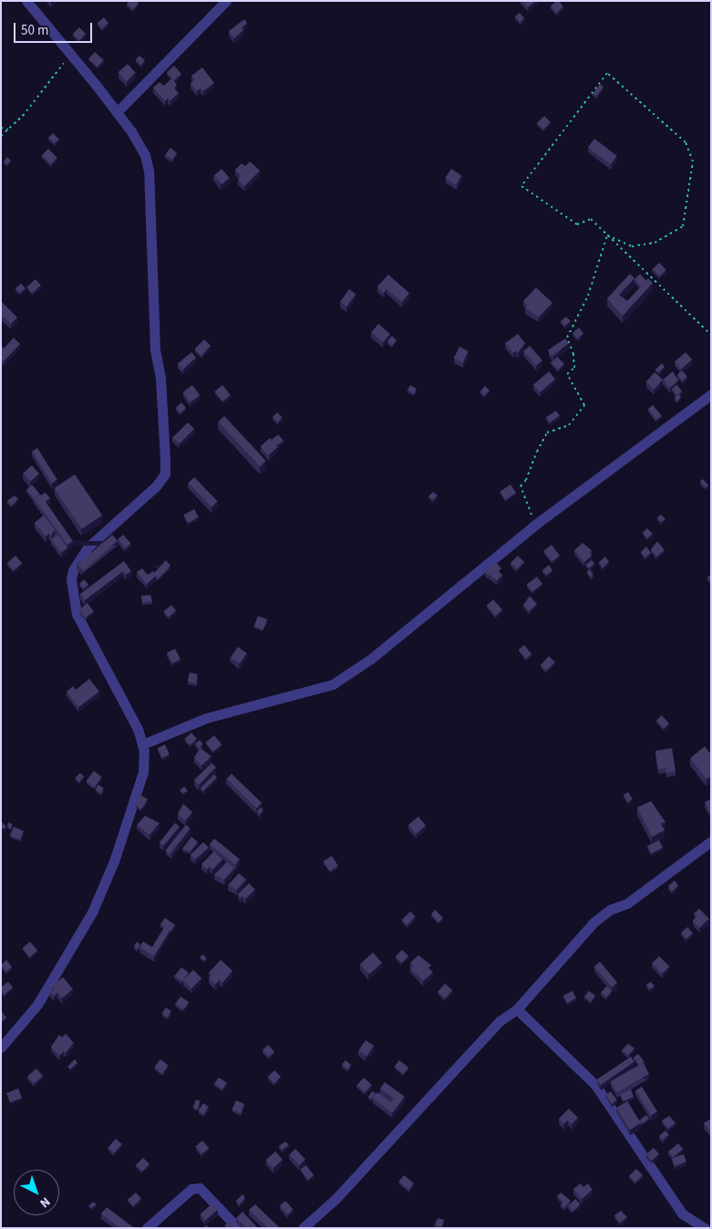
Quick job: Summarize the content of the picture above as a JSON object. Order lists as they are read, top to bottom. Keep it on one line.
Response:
{"scale_bar":"50 m","north":"bottom right"}
